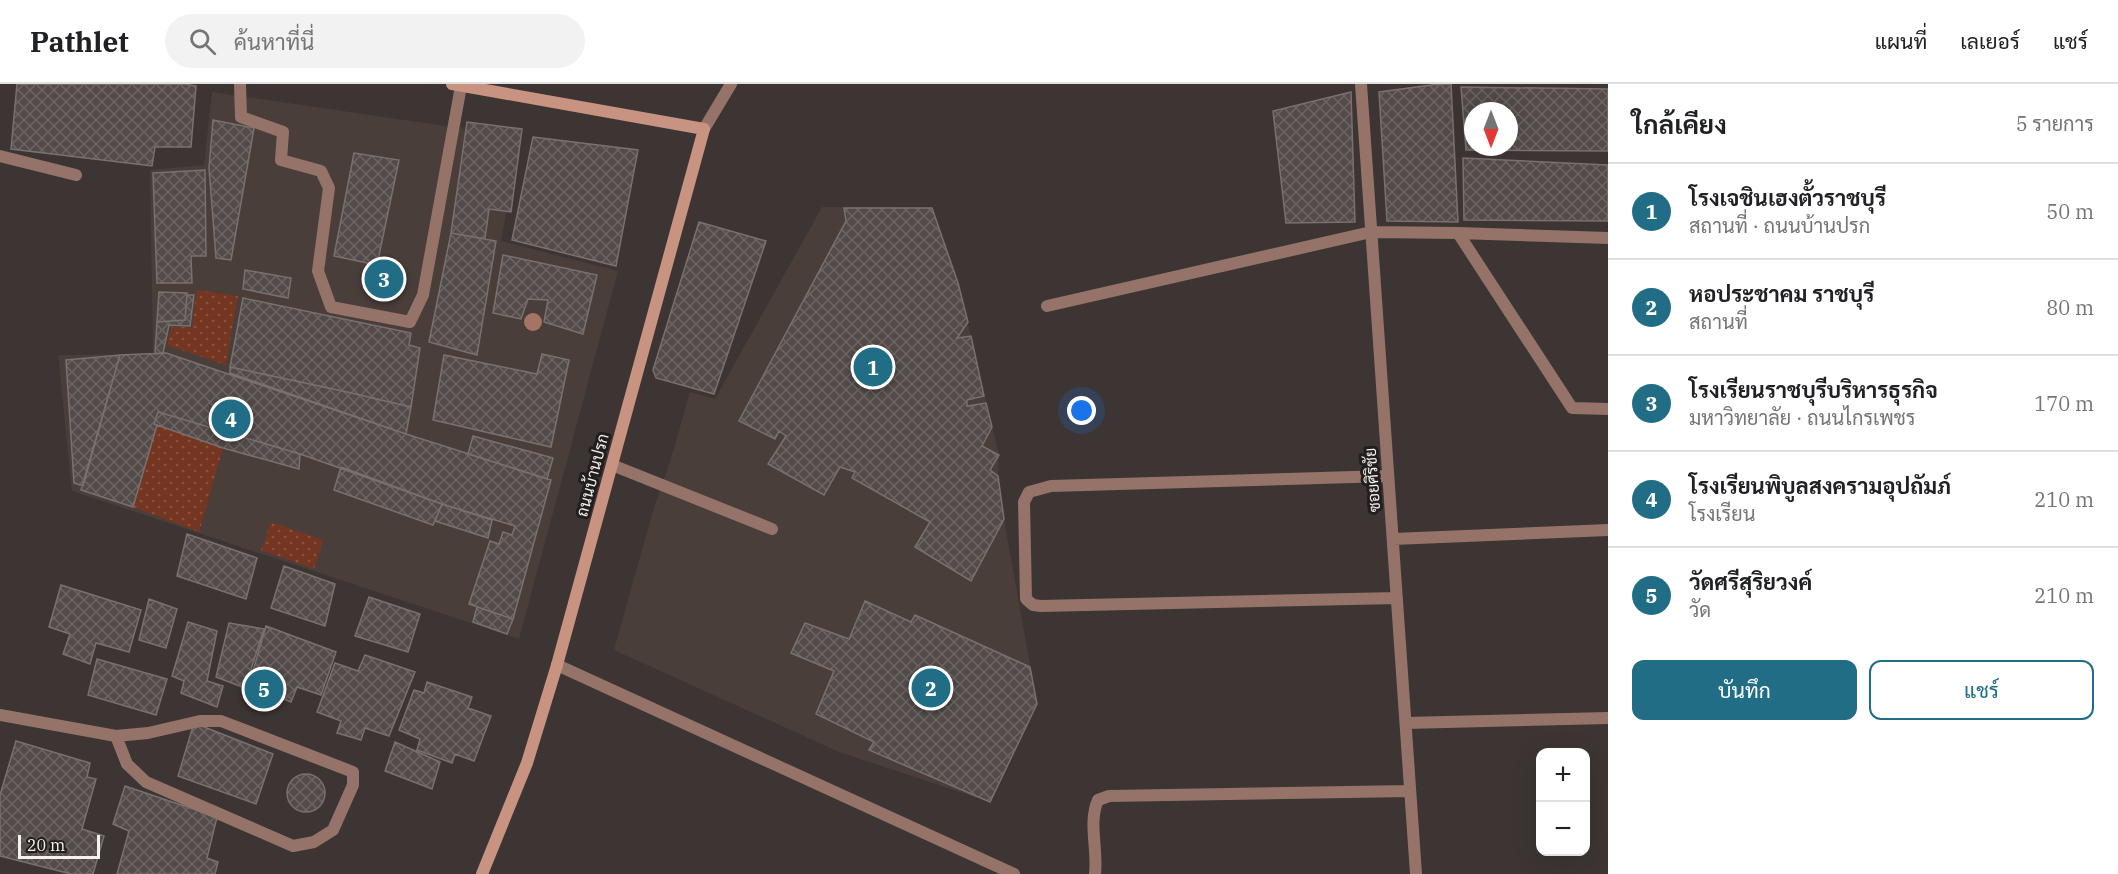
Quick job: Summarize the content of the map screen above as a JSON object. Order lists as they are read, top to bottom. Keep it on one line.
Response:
{"streets":{"street":["ถนนบ้านปรก","ซอยศิริชัย"]},"scale_bar":"20 m","north":"bottom","page":{"header":"Pathlet","search":"ค้นหาที่นี่","nav":["แผนที่","เลเยอร์","แชร์"],"heading":["ใกล้เคียง","5 รายการ"],"list":[{"mark":"1","name":"โรงเจชินเฮงตั้วราชบุรี","note":"สถานที่ · ถนนบ้านปรก","value":"50 m"},{"mark":"2","name":"หอประชาคม ราชบุรี","note":"สถานที่","value":"80 m"},{"mark":"3","name":"โรงเรียนราชบุรีบริหารธุรกิจ","note":"มหาวิทยาลัย · ถนนไกรเพชร","value":"170 m"},{"mark":"4","name":"โรงเรียนพิบูลสงครามอุปถัมภ์","note":"โรงเรียน","value":"210 m"},{"mark":"5","name":"วัดศรีสุริยวงค์","note":"วัด","value":"210 m"}],"pins":["3","1","4","2","5"],"buttons":["บันทึก","แชร์"],"map_buttons":["+","−"],"scale":"20 m"}}
